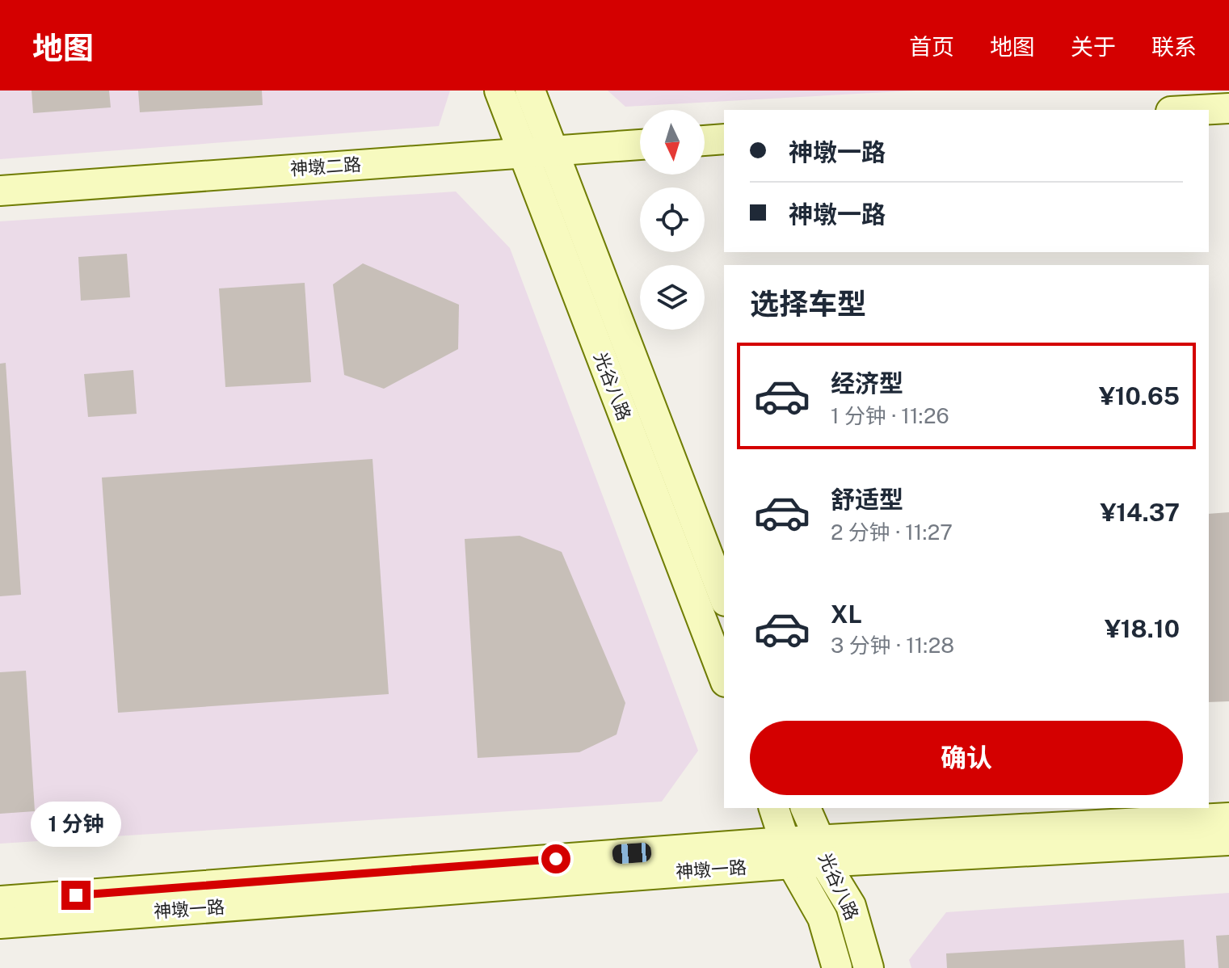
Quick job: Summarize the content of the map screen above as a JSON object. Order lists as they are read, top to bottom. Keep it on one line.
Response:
{"streets":{"main road":["神墩二路","光谷八路","神墩一路"]},"crossings":[["神墩二路","光谷八路"],["光谷八路","神墩一路"]],"north":"bottom","page":{"header":"地图","nav":["首页","地图","关于","联系"],"banner":["神墩一路","神墩一路"],"heading":"选择车型","list":[{"name":"经济型","note":"1 分钟 · 11:26","value":"¥10.65"},{"name":"舒适型","note":"2 分钟 · 11:27","value":"¥14.37"},{"name":"XL","note":"3 分钟 · 11:28","value":"¥18.10"}],"buttons":"确认","bubble":"1 分钟"}}
